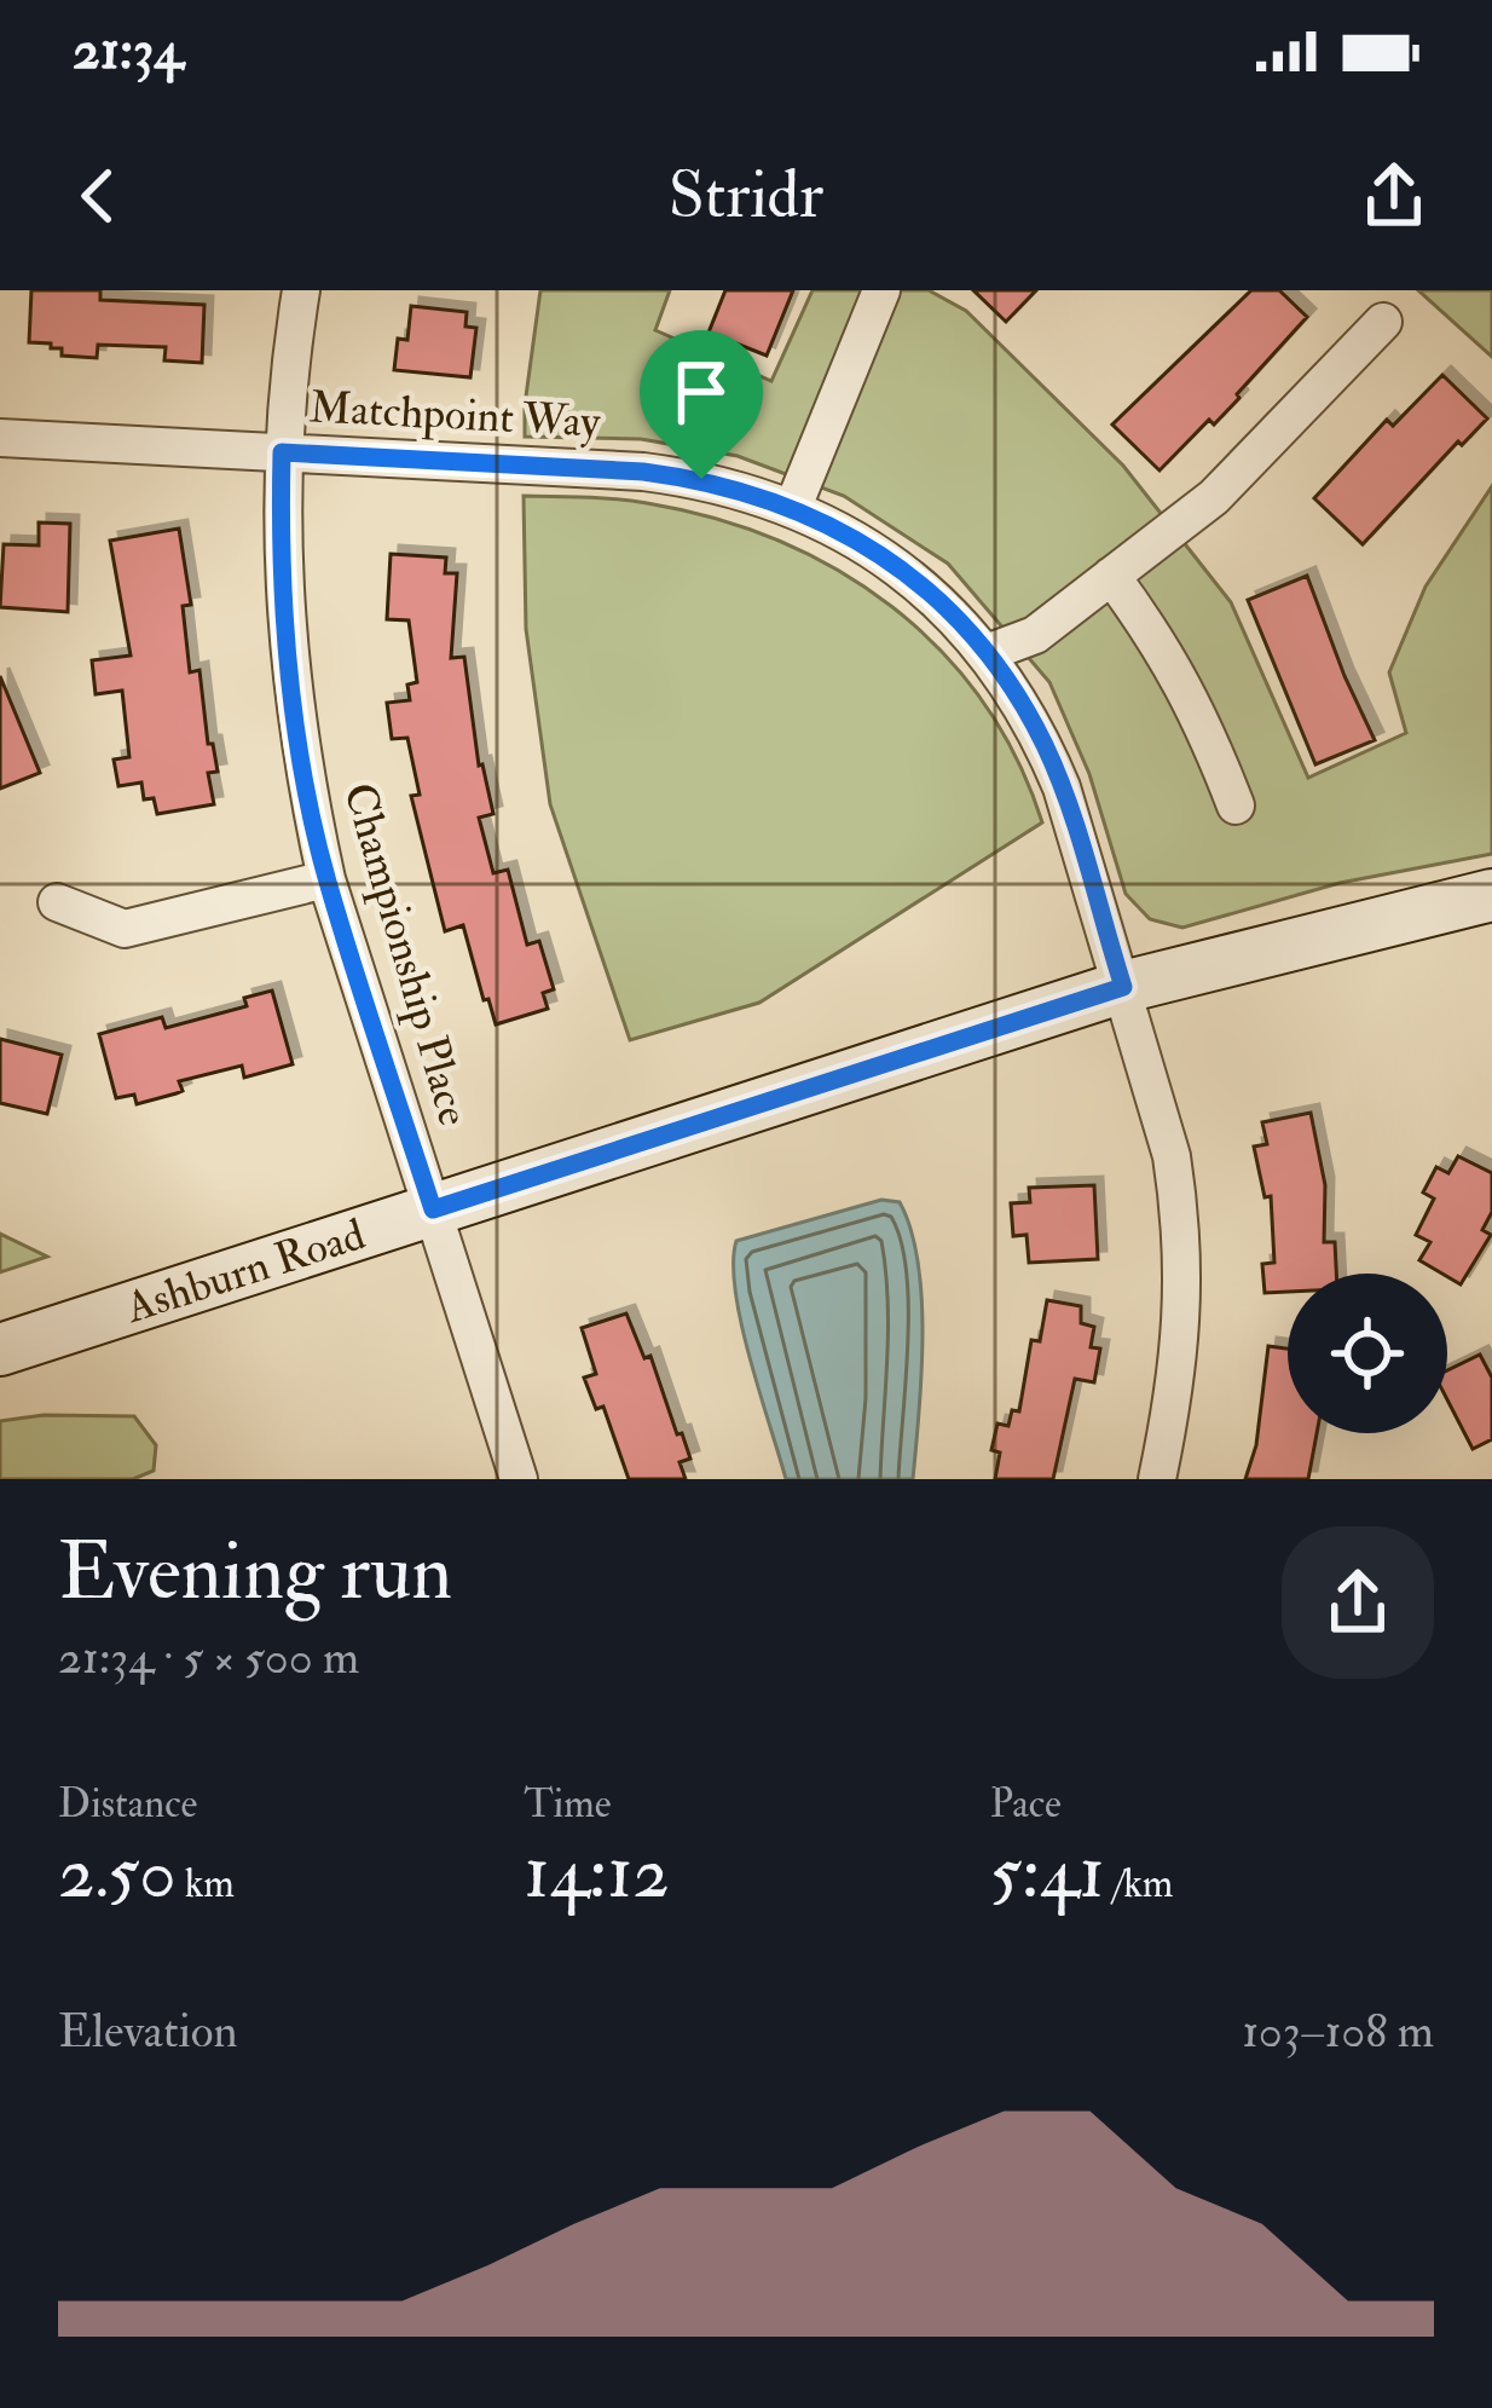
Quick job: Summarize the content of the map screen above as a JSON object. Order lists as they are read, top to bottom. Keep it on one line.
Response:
{"streets":{"street":["Matchpoint Way","Championship Place","Ashburn Road"]},"crossings":[["Matchpoint Way","Championship Place"],["Matchpoint Way","Ashburn Road"],["Championship Place","Ashburn Road"]],"page":{"status":"21:34","header":"Stridr","heading":["Evening run","21:34 · 5 × 500 m"],"stats":[["Distance","2.50 km"],["Time","14:12"],["Pace","5:41 /km"]],"chart":["Elevation","103–108 m"]}}
